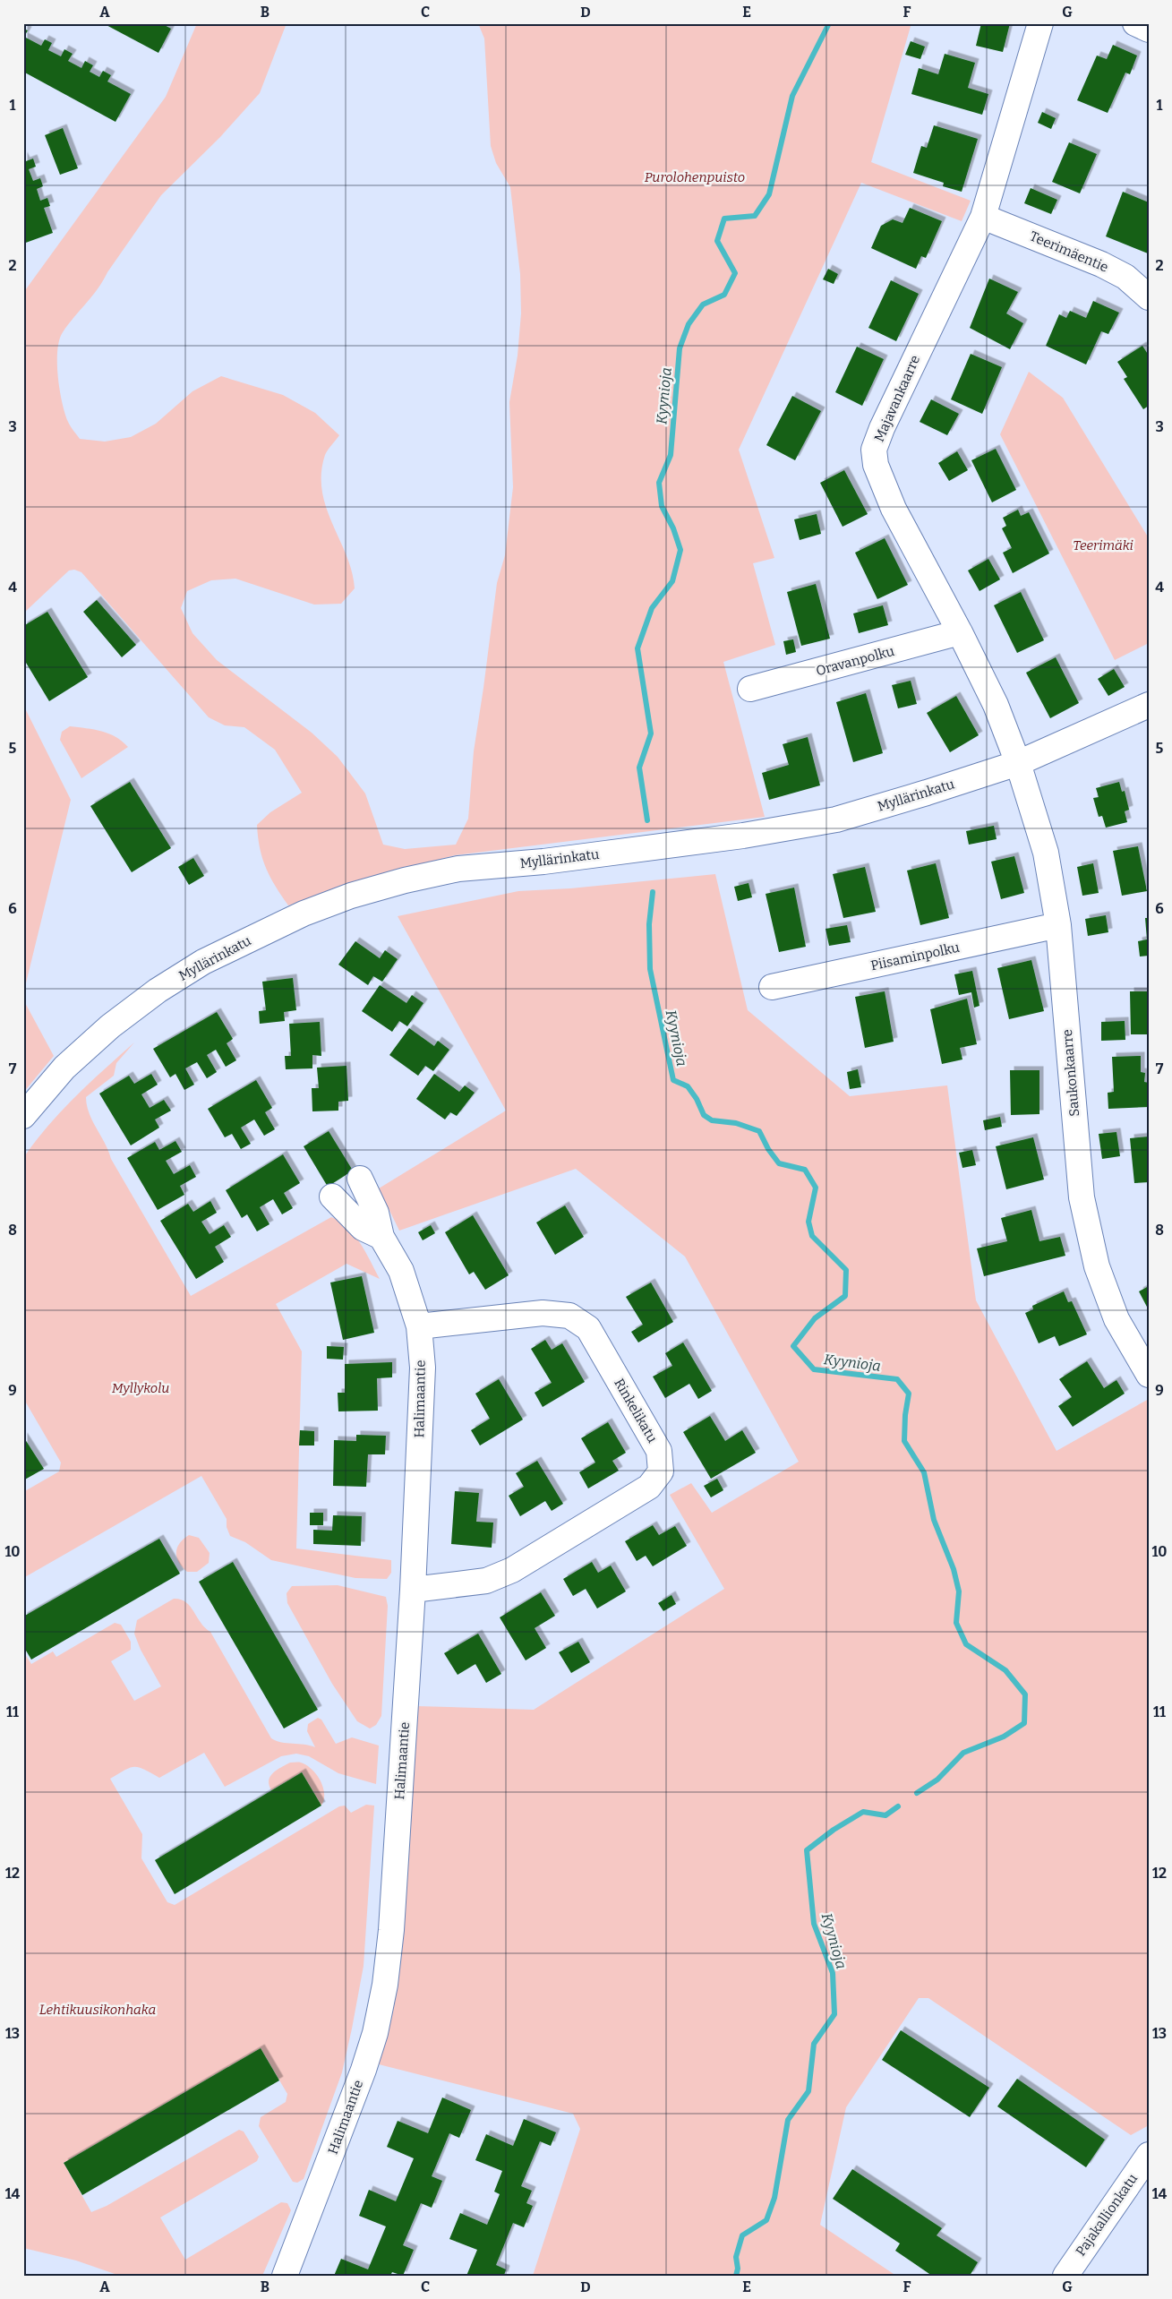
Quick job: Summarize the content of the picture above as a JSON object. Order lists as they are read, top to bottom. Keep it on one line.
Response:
{"streets":{"street":["Teerimäentie","Majavankaarre","Oravanpolku","Myllärinkatu","Piisaminpolku","Saukonkaarre","Halimaantie","Rinkelikatu","Pajakallionkatu"]},"crossings":[["Teerimäentie","Majavankaarre"],["Majavankaarre","Oravanpolku"],["Majavankaarre","Myllärinkatu"],["Majavankaarre","Saukonkaarre"],["Myllärinkatu","Saukonkaarre"],["Piisaminpolku","Saukonkaarre"],["Halimaantie","Rinkelikatu"]],"water":["Kyynioja"],"parks":["Purolohenpuisto","Teerimäki","Myllykolu","Lehtikuusikonhaka"],"grid":{"columns":["A","B","C","D","E","F","G"],"rows":["1","2","3","4","5","6","7","8","9","10","11","12","13","14"]}}
